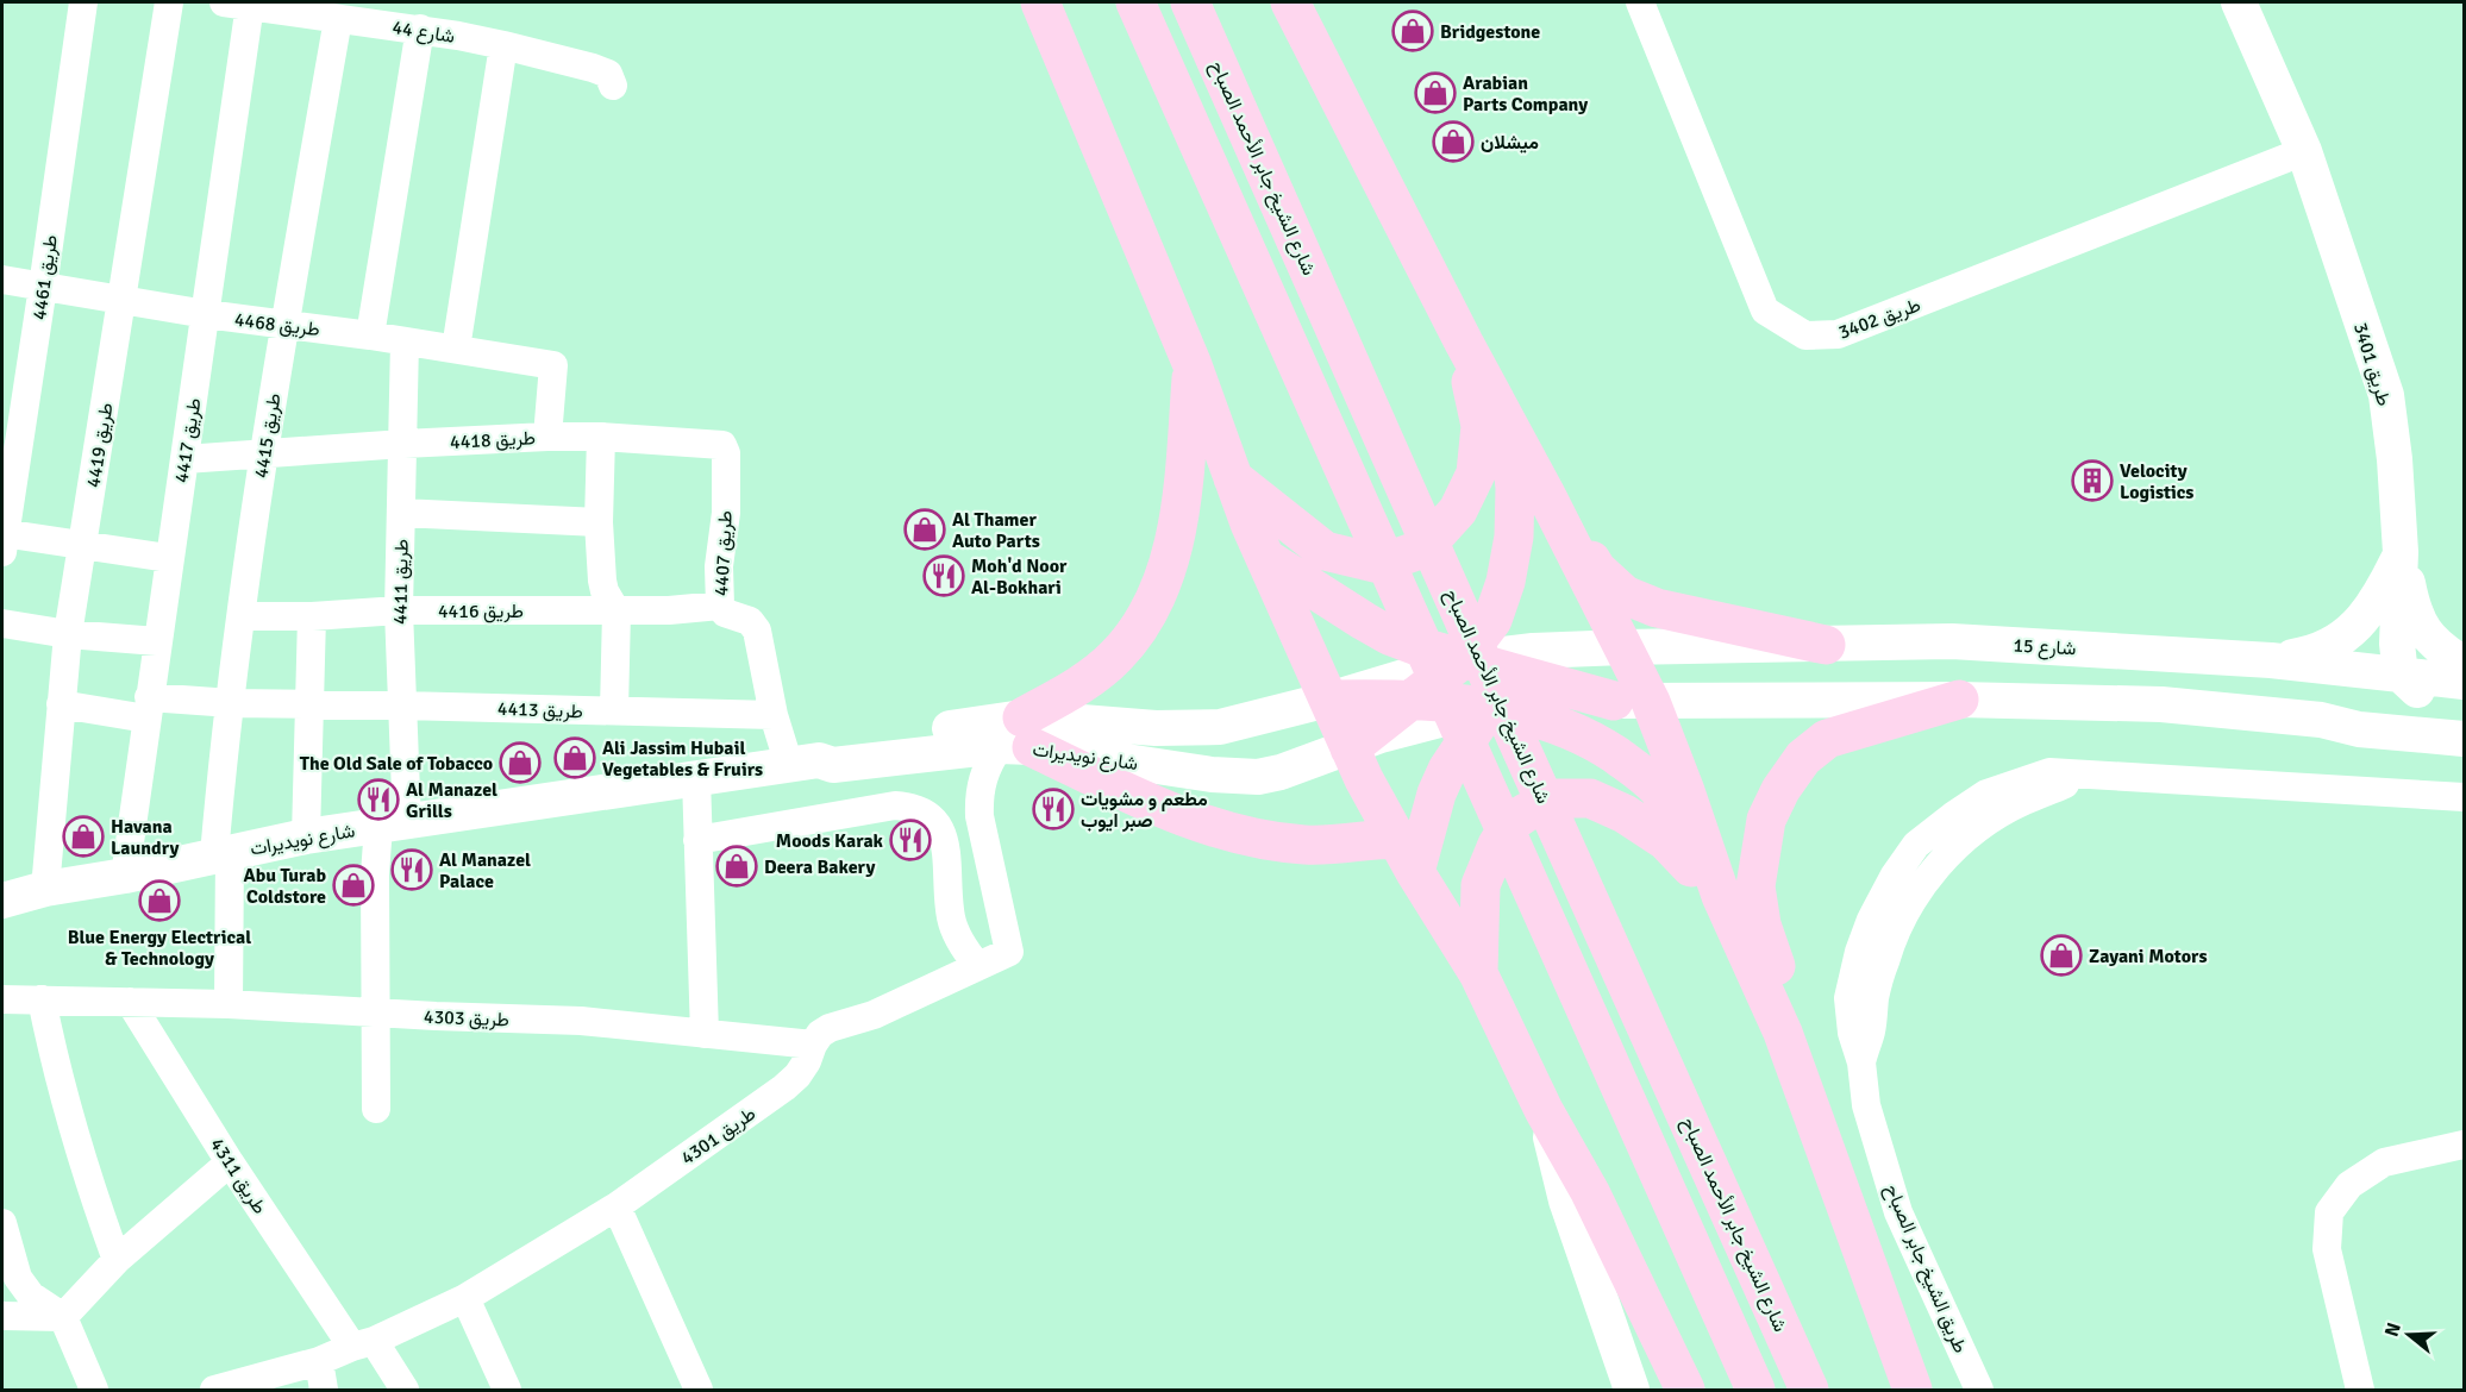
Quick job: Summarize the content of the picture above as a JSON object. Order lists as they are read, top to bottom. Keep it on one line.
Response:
{"streets":{"main road":["شارع الشيخ جابر الأحمد الصباح"],"street":["شارع 44","طريق 4461","طريق 3402","طريق 4468","طريق 3401","طريق 4415","طريق 4418","طريق 4417","طريق 4419","طريق 4407","طريق 4411","طريق 4416","شارع 15","طريق 4413","شارع نويديرات","طريق 4303","طريق 4301","طريق 4311","طريق الشيخ جابر الصباح"]},"crossings":[["شارع 44","طريق 4415"],["شارع 44","طريق 4417"],["طريق 4461","طريق 4468"],["طريق 3402","طريق 3401"],["طريق 4468","طريق 4415"],["طريق 4468","طريق 4418"],["طريق 4468","طريق 4417"],["طريق 4468","طريق 4419"],["طريق 4468","طريق 4411"],["طريق 3401","شارع 15"],["طريق 4415","طريق 4418"],["طريق 4415","طريق 4416"],["طريق 4415","طريق 4413"],["طريق 4415","شارع نويديرات"],["طريق 4418","طريق 4417"],["طريق 4418","طريق 4407"],["طريق 4418","طريق 4411"],["طريق 4417","طريق 4413"],["طريق 4417","شارع نويديرات"],["طريق 4419","طريق 4413"],["طريق 4419","شارع نويديرات"],["طريق 4407","طريق 4416"],["طريق 4407","طريق 4413"],["طريق 4407","شارع نويديرات"],["طريق 4411","طريق 4416"],["طريق 4411","طريق 4413"],["طريق 4411","شارع نويديرات"],["طريق 4411","طريق 4303"],["شارع نويديرات","طريق 4301"],["طريق 4303","طريق 4301"],["طريق 4303","طريق 4311"],["طريق 4301","طريق 4311"]],"places":{"shop":["Bridgestone","Arabian Parts Company","ميشلان","Al Thamer Auto Parts","Ali Jassim Hubail Vegetables & Fruirs","The Old Sale of Tobacco","Havana Laundry","Deera Bakery","Abu Turab Coldstore","Blue Energy Electrical & Technology","Zayani Motors"],"building":["Velocity Logistics"],"restaurant":["Moh'd Noor Al-Bokhari","Al Manazel Grills","مطعم و مشويات صبر ايوب","Moods Karak","Al Manazel Palace"]},"north":"left"}
